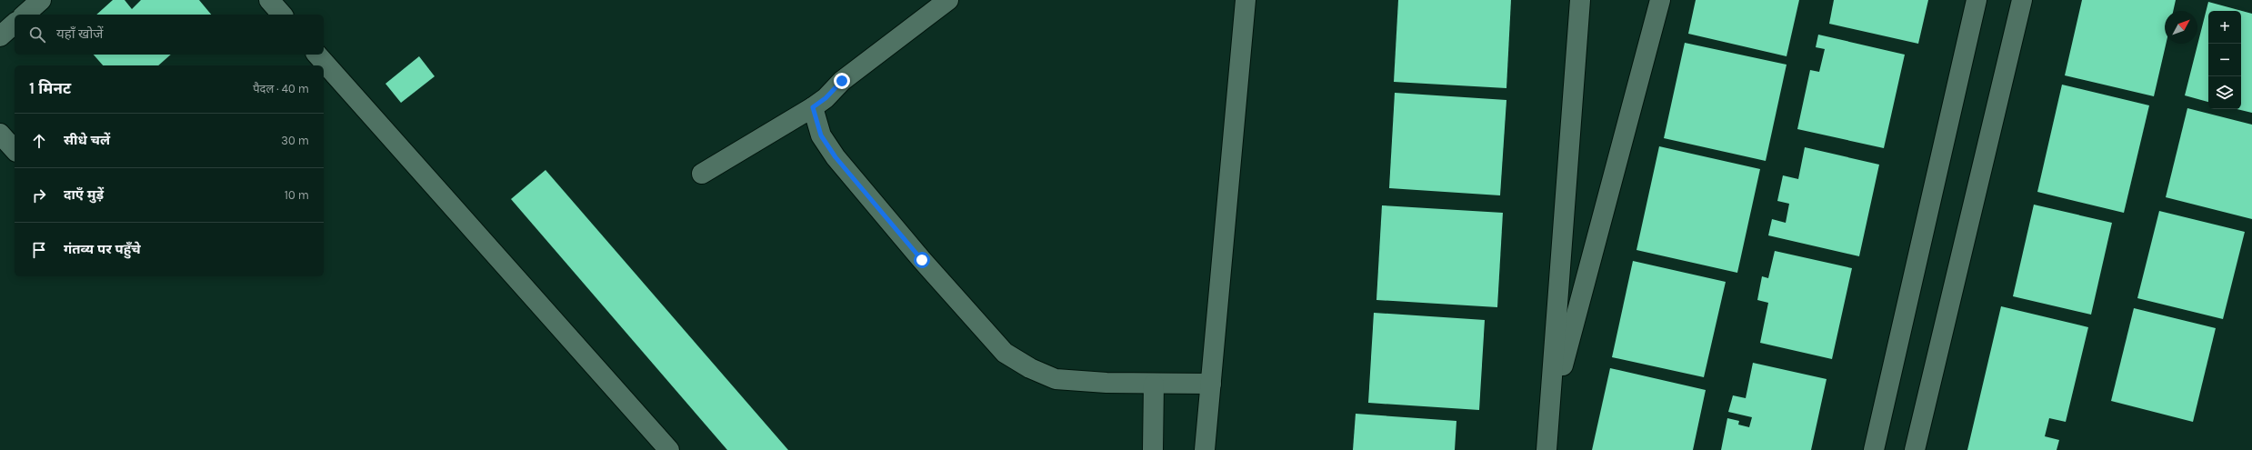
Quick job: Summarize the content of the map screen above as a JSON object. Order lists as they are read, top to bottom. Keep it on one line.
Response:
{"north":"top right","page":{"map_buttons":["+","−"],"search":"यहाँ खोजें","heading":["1 मिनट","पैदल · 40 m"],"list":[["सीधे चलें","30 m"],["दाएँ मुड़ें","10 m"],"गंतव्य पर पहुँचे"]}}
